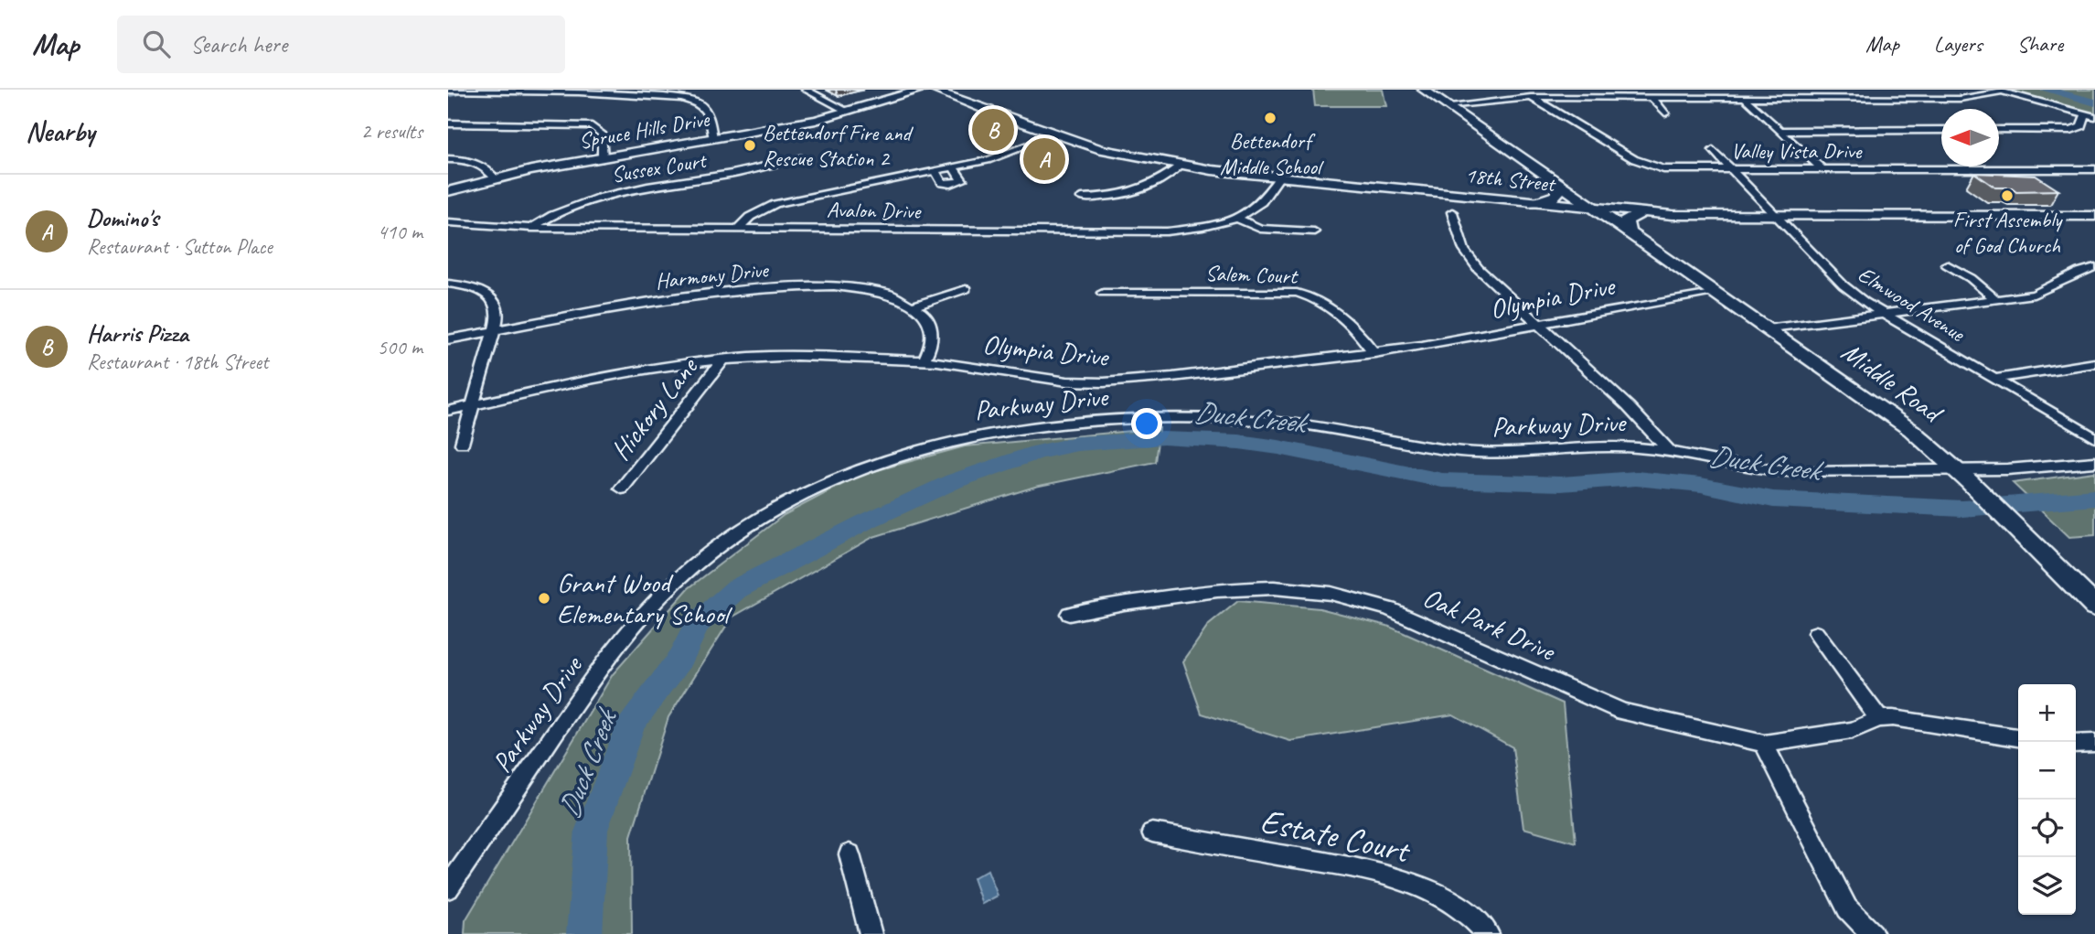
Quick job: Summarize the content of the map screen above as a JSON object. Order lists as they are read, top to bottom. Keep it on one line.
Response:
{"streets":{"main road":["Spruce Hills Drive","Middle Road"],"street":["Valley Vista Drive","Sussex Court","18th Street","Avalon Drive","Salem Court","Harmony Drive","Olympia Drive","Elmwood Avenue","Parkway Drive","Hickory Lane","Oak Park Drive","Estate Court"]},"crossings":[["Valley Vista Drive","Elmwood Avenue"],["Sussex Court","Avalon Drive"],["18th Street","Avalon Drive"],["18th Street","Elmwood Avenue"],["18th Street","Middle Road"],["Salem Court","Olympia Drive"],["Olympia Drive","Middle Road"],["Olympia Drive","Hickory Lane"],["Middle Road","Parkway Drive"]],"water":["Duck Creek"],"places":["Bettendorf Middle School","Bettendorf Fire and Rescue Station 2","First Assembly of God Church","Grant Wood Elementary School"],"north":"left","page":{"header":"Map","search":"Search here","nav":["Map","Layers","Share"],"heading":["Nearby","2 results"],"pins":["B","A"],"list":[{"mark":"A","name":"Domino's","note":"Restaurant · Sutton Place","value":"410 m"},{"mark":"B","name":"Harris Pizza","note":"Restaurant · 18th Street","value":"500 m"}],"map_buttons":["+","−"]}}
